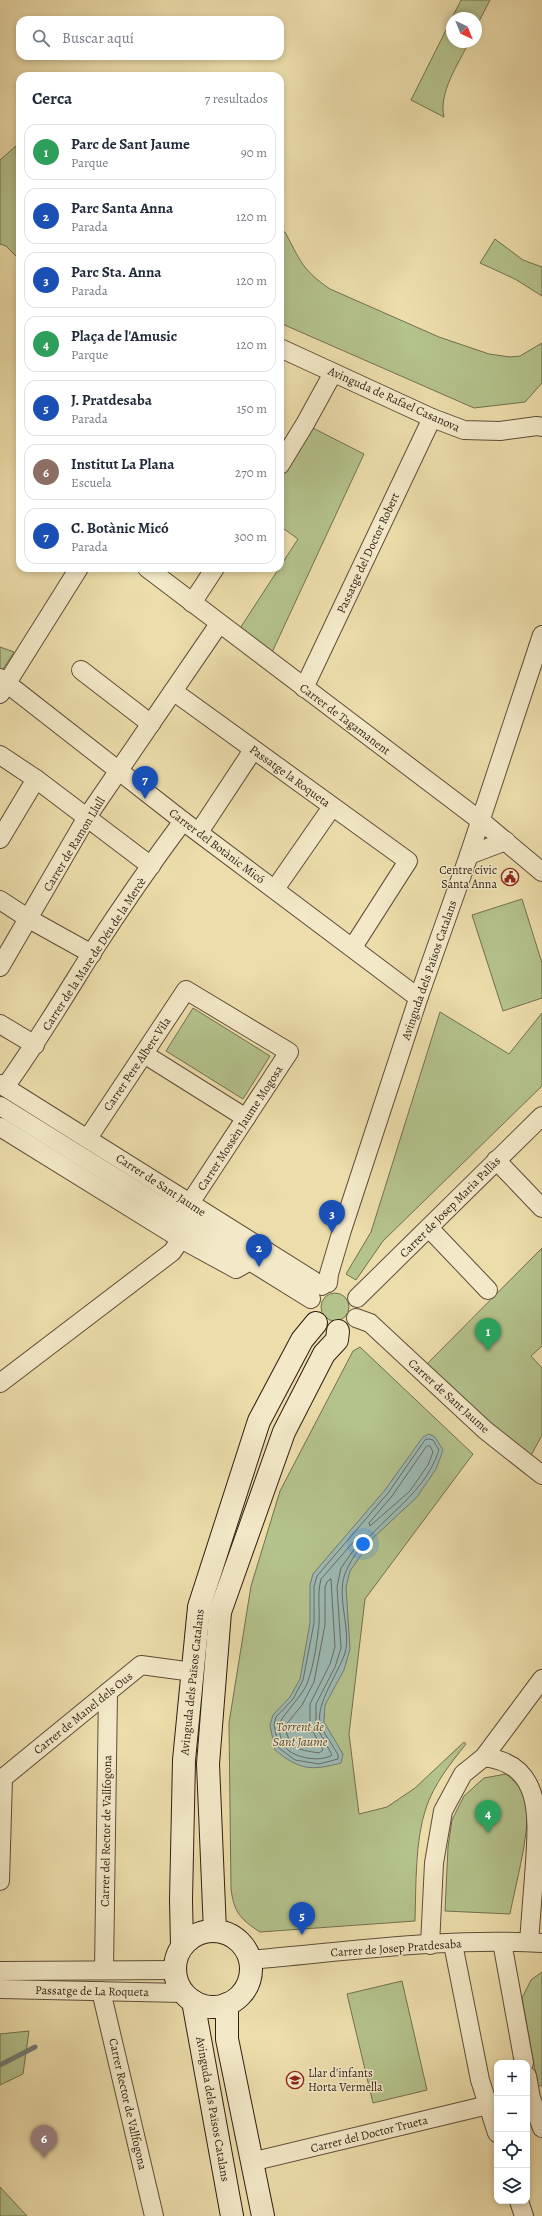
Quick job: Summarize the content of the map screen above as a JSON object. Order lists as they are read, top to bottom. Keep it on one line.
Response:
{"streets":{"street":["Avinguda de Rafael Casanova","Passatge del Doctor Robert","Carrer de Tagamanent","Passatge la Roqueta","Carrer de Ramon Llull","Carrer del Botànic Micó","Carrer de la Mare de Déu de la Mercè","Avinguda dels Països Catalans","Carrer Pere Alberc Vila","Carrer Mossèn Jaume Mogosa","Carrer de Sant Jaume","Carrer de Josep Maria Pallàs","Carrer de Manel dels Ous","Carrer del Rector de Vallfogona","Carrer de Josep Pratdesaba","Passatge de La Roqueta","Carrer Rector de Vallfogona","Carrer del Doctor Trueta"]},"crossings":[["Avinguda de Rafael Casanova","Passatge del Doctor Robert"],["Passatge del Doctor Robert","Carrer de Tagamanent"],["Carrer de Tagamanent","Carrer de Ramon Llull"],["Carrer de Tagamanent","Avinguda dels Països Catalans"],["Passatge la Roqueta","Carrer de Ramon Llull"],["Passatge la Roqueta","Carrer del Botànic Micó"],["Carrer de Ramon Llull","Carrer del Botànic Micó"],["Carrer del Botànic Micó","Carrer de la Mare de Déu de la Mercè"],["Carrer del Botànic Micó","Avinguda dels Països Catalans"],["Carrer de la Mare de Déu de la Mercè","Carrer de Sant Jaume"],["Avinguda dels Països Catalans","Carrer de Sant Jaume"],["Avinguda dels Països Catalans","Carrer de Josep Maria Pallàs"],["Avinguda dels Països Catalans","Carrer de Manel dels Ous"],["Avinguda dels Països Catalans","Carrer de Josep Pratdesaba"],["Avinguda dels Països Catalans","Passatge de La Roqueta"],["Carrer Pere Alberc Vila","Carrer Mossèn Jaume Mogosa"],["Carrer Pere Alberc Vila","Carrer de Sant Jaume"],["Carrer Mossèn Jaume Mogosa","Carrer de Sant Jaume"],["Carrer de Sant Jaume","Carrer de Josep Maria Pallàs"],["Carrer de Manel dels Ous","Carrer del Rector de Vallfogona"],["Carrer del Rector de Vallfogona","Passatge de La Roqueta"],["Carrer de Josep Pratdesaba","Passatge de La Roqueta"],["Passatge de La Roqueta","Carrer Rector de Vallfogona"]],"water":["Torrent de Sant Jaume"],"places":{"public building":["Centre cívic Santa Anna"],"school or university":["Llar d'infants Horta Vermella"]},"north":"bottom right","page":{"search":"Buscar aquí","heading":["Cerca","7 resultados"],"list":[{"mark":"1","name":"Parc de Sant Jaume","note":"Parque","value":"90 m"},{"mark":"2","name":"Parc Santa Anna","note":"Parada","value":"120 m"},{"mark":"3","name":"Parc Sta. Anna","note":"Parada","value":"120 m"},{"mark":"4","name":"Plaça de l'Amusic","note":"Parque","value":"120 m"},{"mark":"5","name":"J. Pratdesaba","note":"Parada","value":"150 m"},{"mark":"6","name":"Institut La Plana","note":"Escuela","value":"270 m"},{"mark":"7","name":"C. Botànic Micó","note":"Parada","value":"300 m"}],"pins":["7","3","2","1","4","5","6"],"map_buttons":["+","−"]}}
